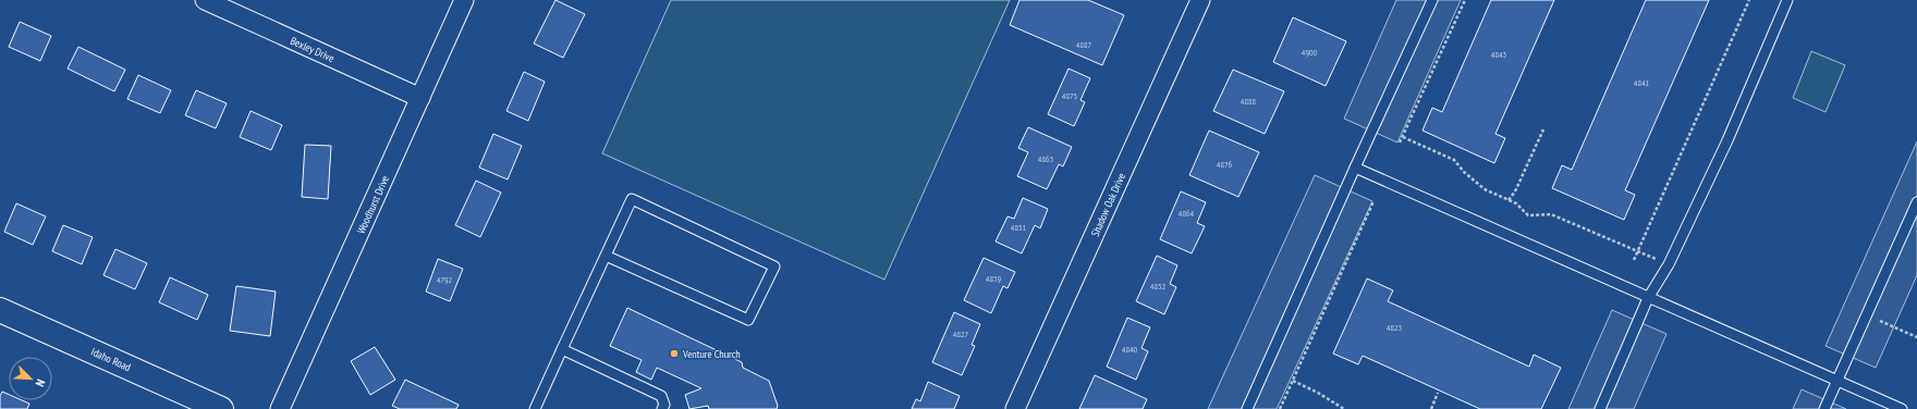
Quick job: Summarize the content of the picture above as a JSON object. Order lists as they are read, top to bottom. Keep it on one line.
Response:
{"streets":{"street":["Bexley Drive","Woodhurst Drive","Shadow Oak Drive","Idaho Road"]},"crossings":[["Bexley Drive","Woodhurst Drive"]],"places":["Venture Church"],"house_numbers":["4887","4900","4843","4841","4875","4888","4863","4876","4864","4851","4839","4792","4852","4823","4827","4840"],"north":"bottom right"}
